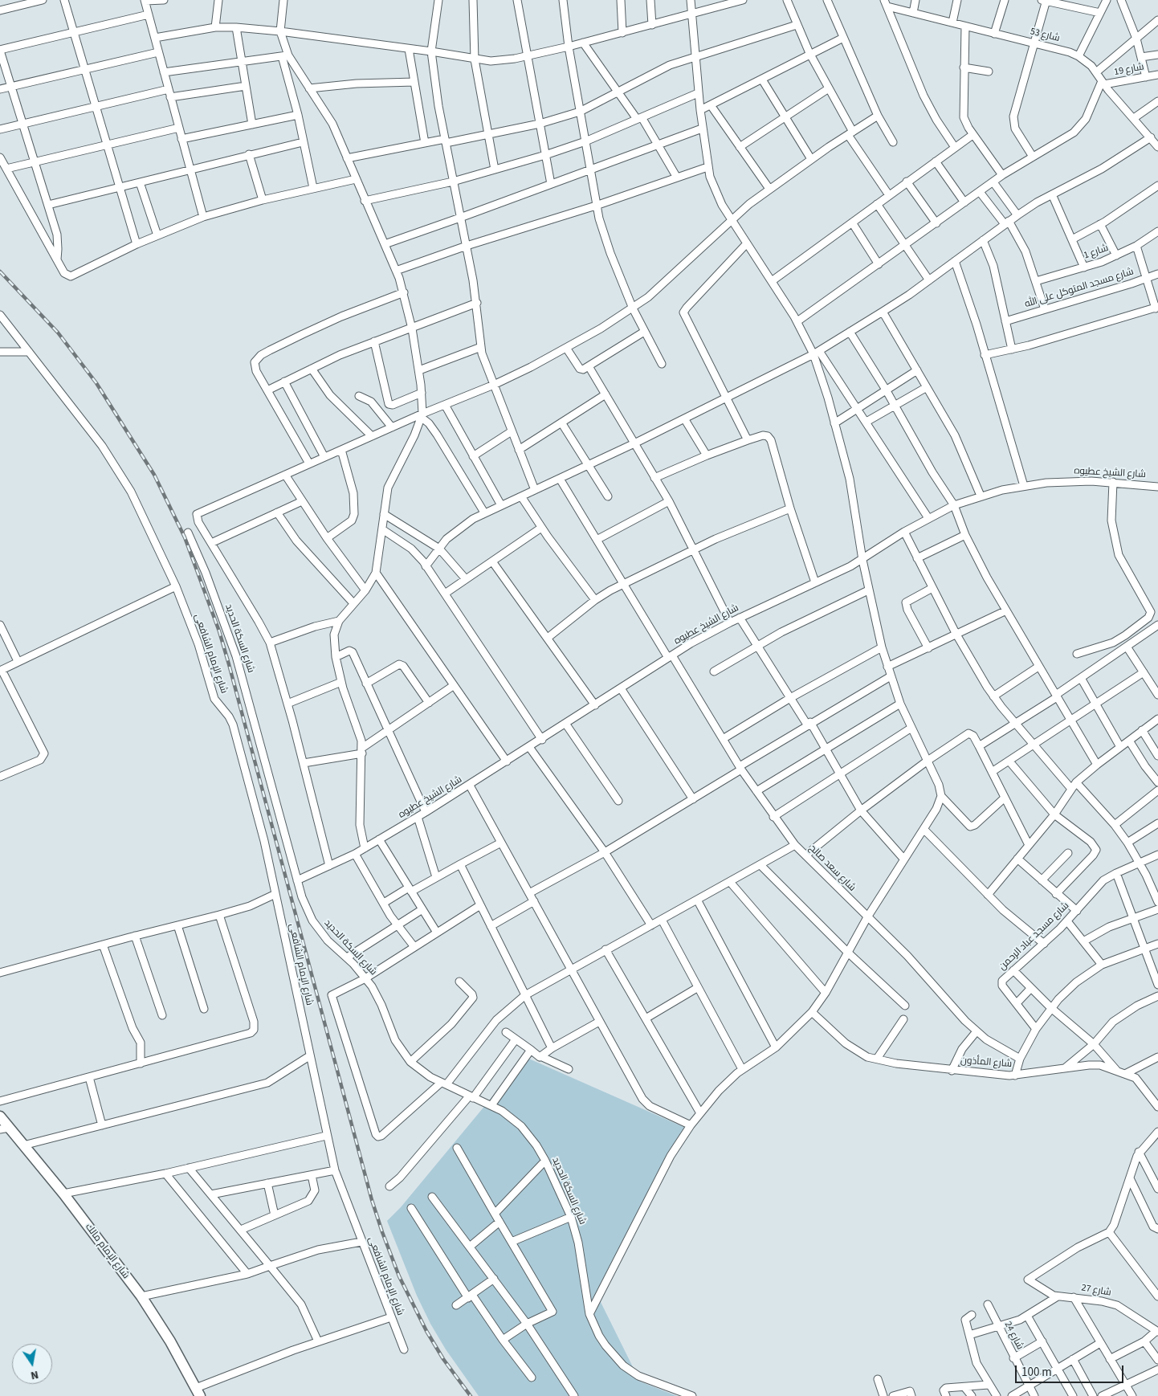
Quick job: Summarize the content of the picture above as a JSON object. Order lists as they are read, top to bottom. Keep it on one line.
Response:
{"streets":{"street":["شارع 53","شارع 19","شارع 1","شارع مسجد المتوكل على الله","شارع الشيخ عطيوه","شارع السكة الحديد","شارع الإمام الشافعى","شارع سعد صالح","شارع مسجد عباد الرحمن","شارع المأذون","شارع الإمام مالك","شارع 27","شارع 24"]},"crossings":[["شارع 53","شارع 19"],["شارع الشيخ عطيوه","شارع السكة الحديد"],["شارع الشيخ عطيوه","شارع سعد صالح"]],"scale_bar":"100 m","north":"bottom"}
